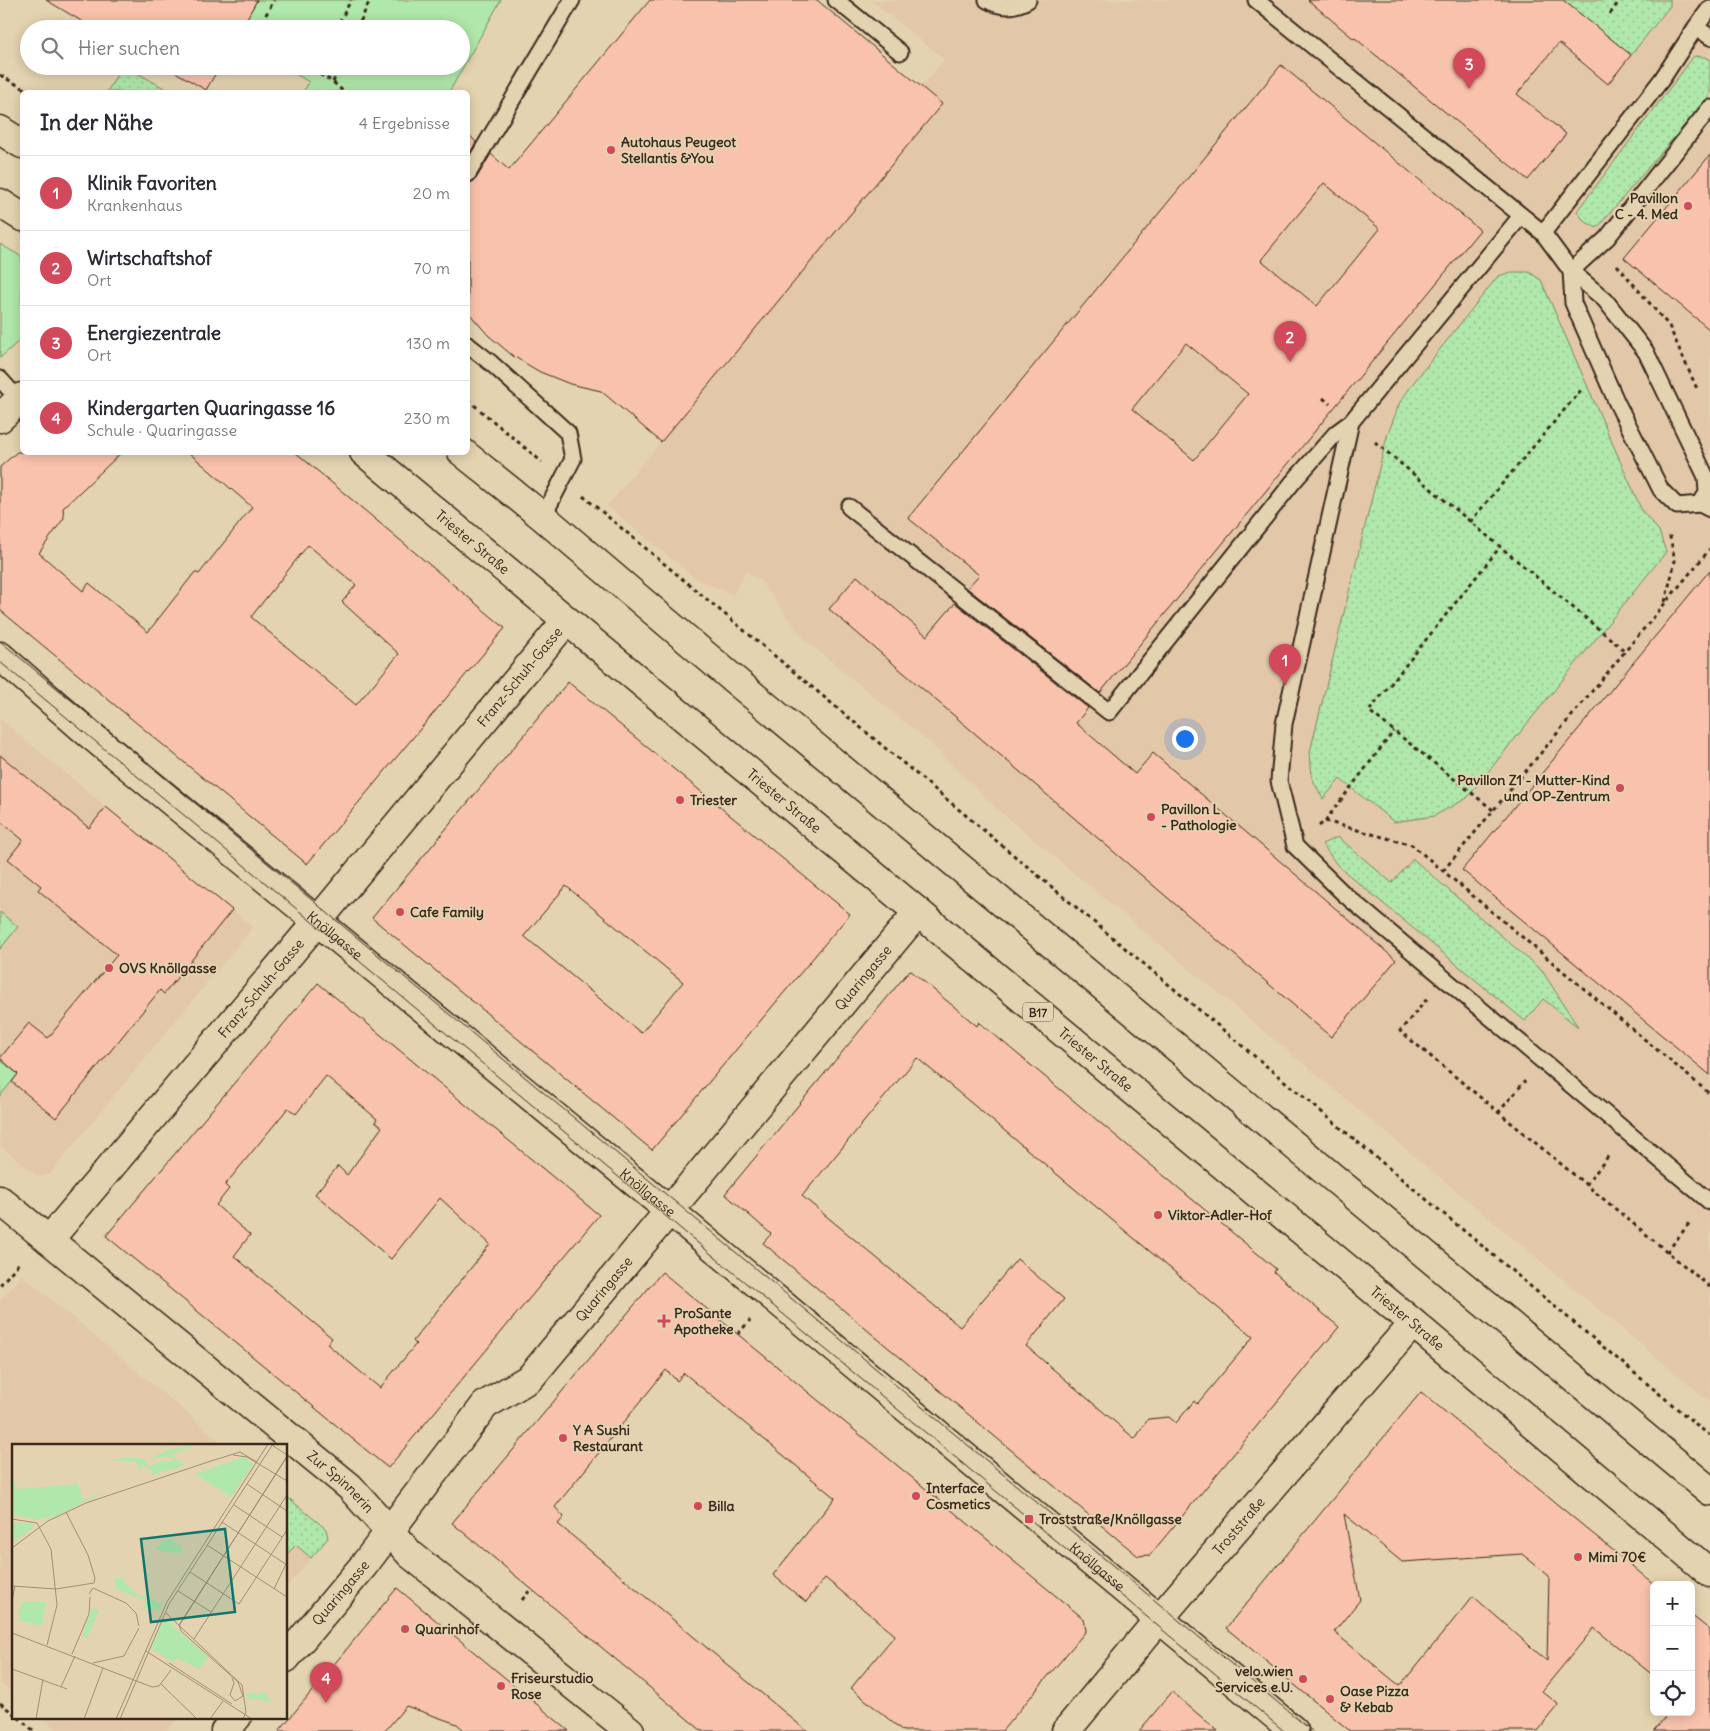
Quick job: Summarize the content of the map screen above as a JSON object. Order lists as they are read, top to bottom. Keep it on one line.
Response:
{"streets":{"street":["Triester Straße","Franz-Schuh-Gasse","Knöllgasse","Quaringasse","B17","Zur Spinnerin","Troststraße"]},"crossings":[["Triester Straße","Franz-Schuh-Gasse"],["Triester Straße","Quaringasse"],["Triester Straße","Troststraße"],["Franz-Schuh-Gasse","Knöllgasse"],["Franz-Schuh-Gasse","Zur Spinnerin"],["Knöllgasse","Quaringasse"],["Knöllgasse","Troststraße"],["Quaringasse","Zur Spinnerin"]],"places":{"other":["Autohaus Peugeot Stellantis &You","Pavillon C - 4. Med","Pavillon Z1 - Mutter-Kind und OP-Zentrum","Triester","Pavillon L - Pathologie","Cafe Family","OVS Knöllgasse","Viktor-Adler-Hof","Y A Sushi Restaurant","Interface Cosmetics","Billa","Mimi 70€","Quarinhof","velo.wien Services e.U.","Friseurstudio Rose","Oase Pizza & Kebab"],"health":["ProSante Apotheke"],"transit":["Troststraße/Knöllgasse"]},"page":{"search":"Hier suchen","pins":["3","2","1","4"],"heading":["In der Nähe","4 Ergebnisse"],"list":[{"mark":"1","name":"Klinik Favoriten","note":"Krankenhaus","value":"20 m"},{"mark":"2","name":"Wirtschaftshof","note":"Ort","value":"70 m"},{"mark":"3","name":"Energiezentrale","note":"Ort","value":"130 m"},{"mark":"4","name":"Kindergarten Quaringasse 16","note":"Schule · Quaringasse","value":"230 m"}],"map_buttons":["+","−"]}}
